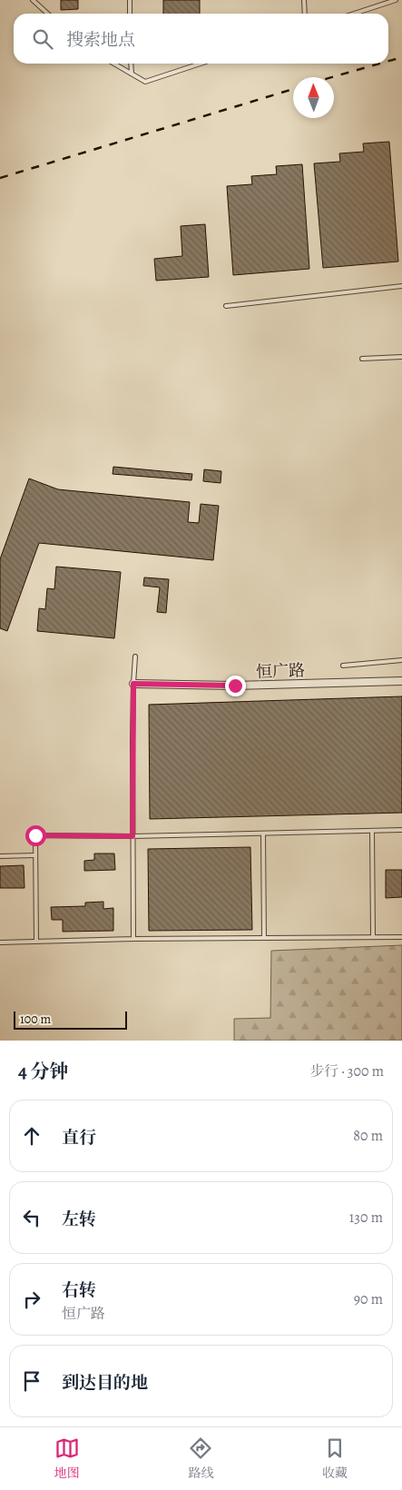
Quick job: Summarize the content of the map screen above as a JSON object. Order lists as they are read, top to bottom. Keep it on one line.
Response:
{"streets":{"street":["恒广路"]},"scale_bar":"100 m","north":"top","page":{"search":"搜索地点","scale":"100 m","heading":["4 分钟","步行 · 300 m"],"list":[["直行","80 m"],["左转","130 m"],["右转","恒广路","90 m"],"到达目的地"],"nav":["地图","路线","收藏"]}}
